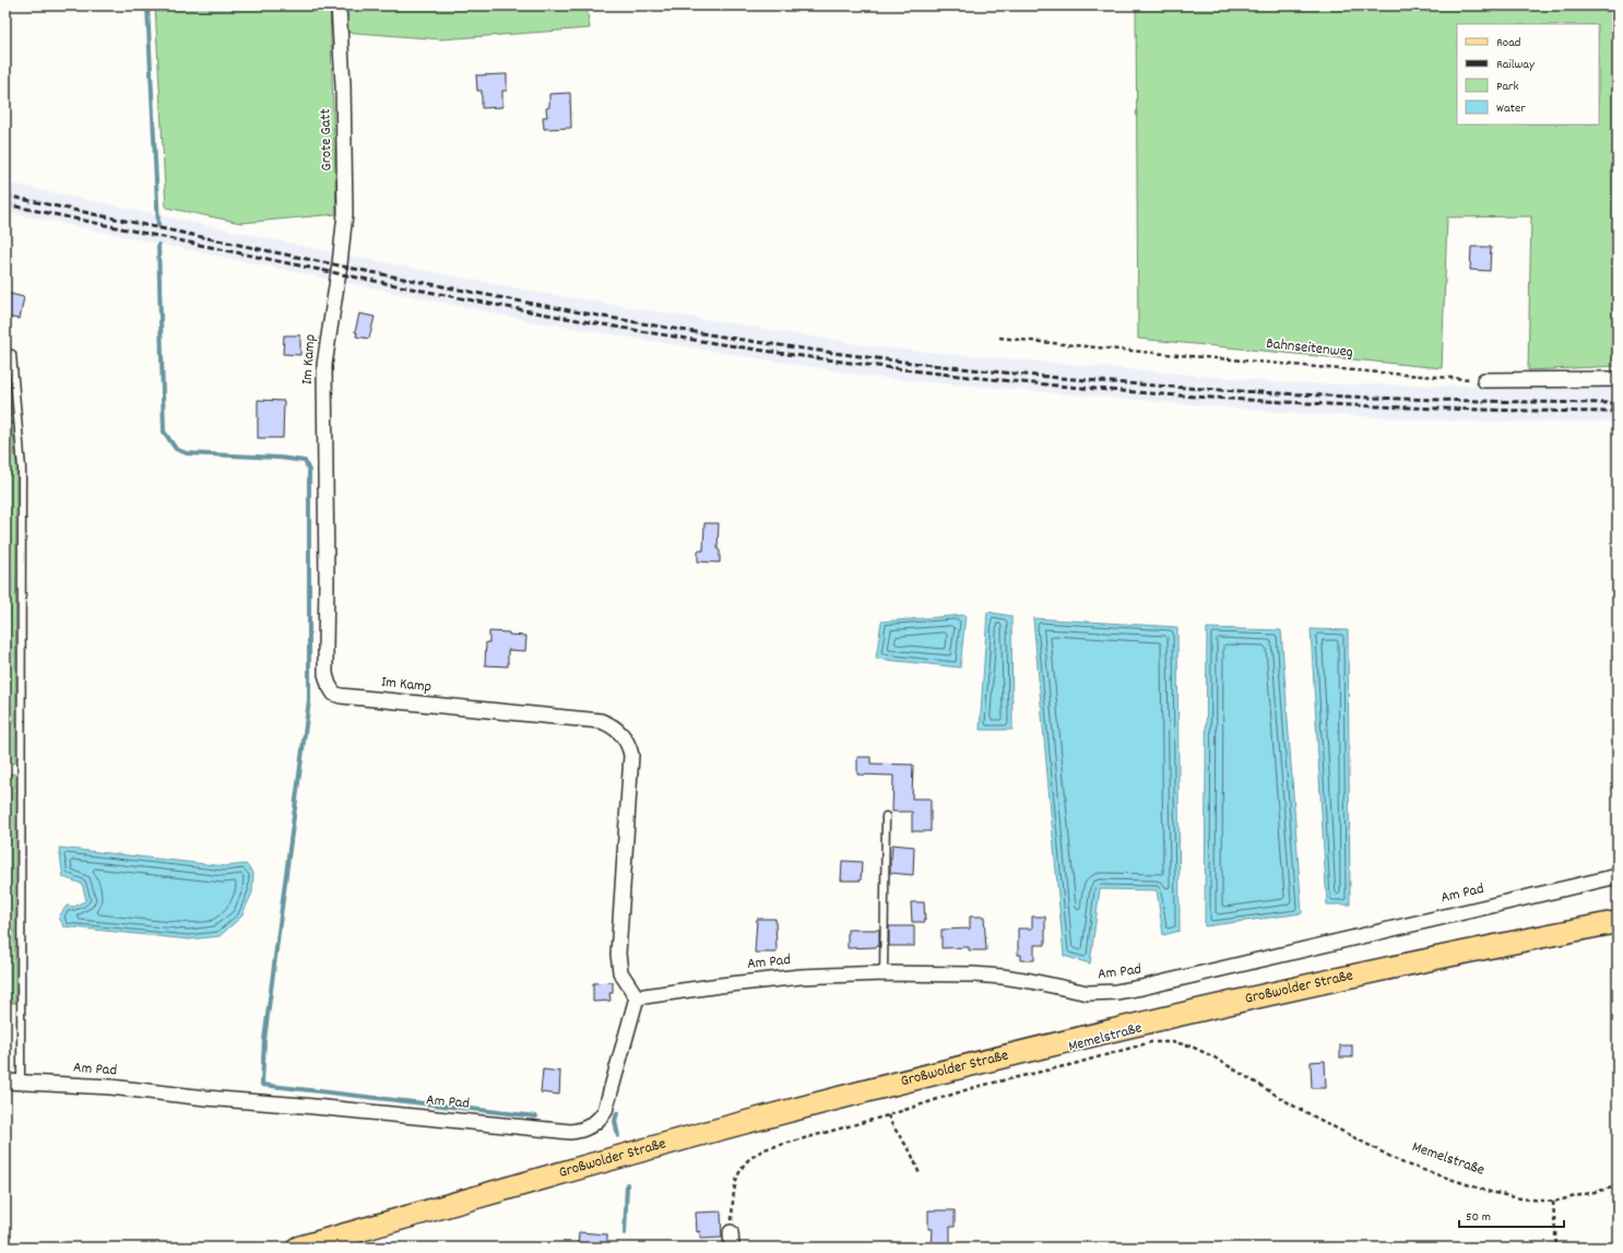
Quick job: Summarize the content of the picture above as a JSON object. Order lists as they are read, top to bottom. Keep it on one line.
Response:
{"streets":{"main road":["Großwolder Straße"],"street":["Grote Gatt","Im Kamp","Am Pad"],"path":["Bahnseitenweg","Memelstraße"]},"crossings":[["Grote Gatt","Im Kamp"],["Im Kamp","Am Pad"]],"legend":["Road","Railway","Park","Water"],"scale_bar":"50 m"}
